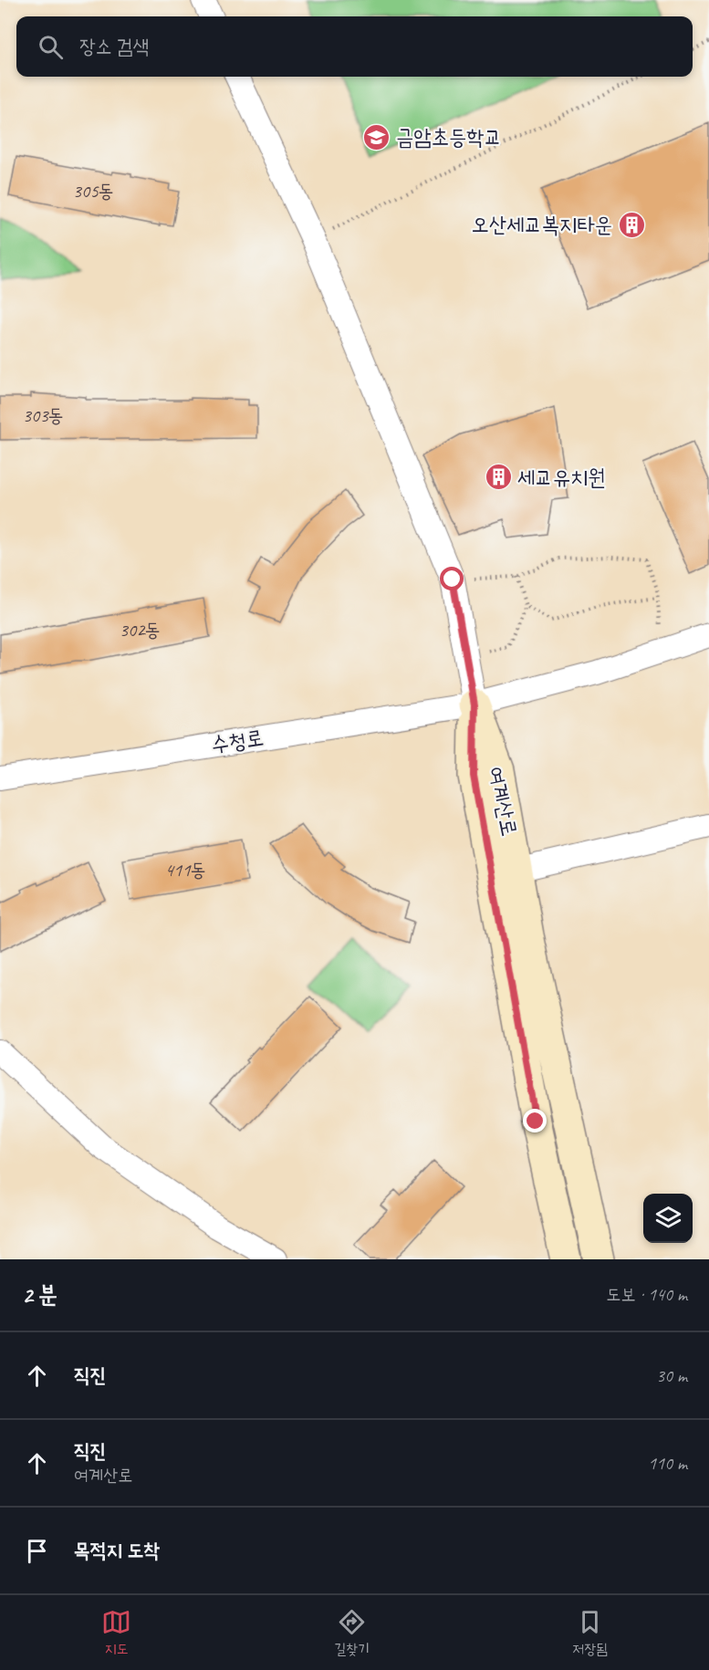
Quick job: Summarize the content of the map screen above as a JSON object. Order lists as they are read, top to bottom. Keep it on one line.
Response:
{"streets":{"street":["수청로","여계산로"]},"crossings":[["수청로","여계산로"]],"places":{"school or university":["금암초등학교"],"building":["오산세교복지타운","세교유치원"]},"house_numbers":["305동","303동","302동","411동"],"page":{"search":"장소 검색","heading":["2 분","도보 · 140 m"],"list":[["직진","30 m"],["직진","여계산로","110 m"],"목적지 도착"],"nav":["지도","길찾기","저장됨"]}}
